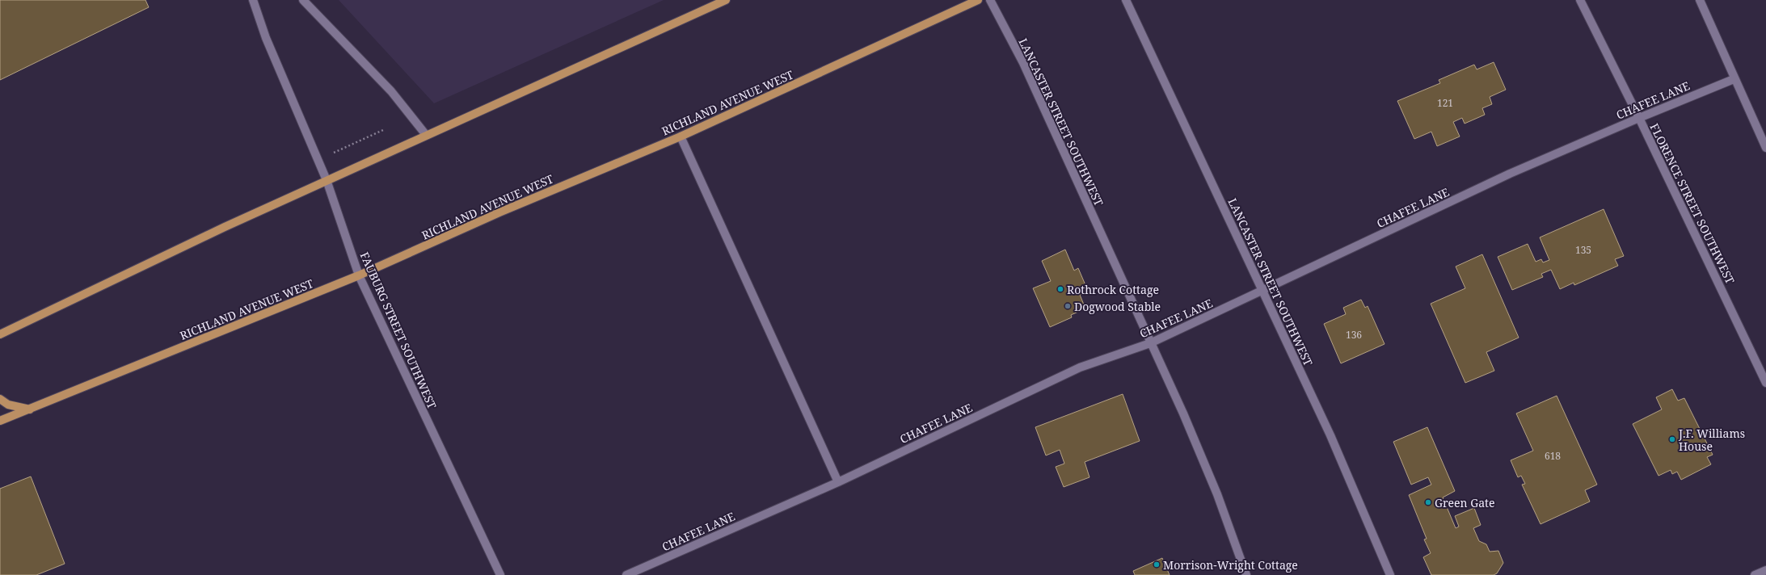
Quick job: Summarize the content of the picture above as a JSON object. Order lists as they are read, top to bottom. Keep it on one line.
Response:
{"streets":{"main road":["RICHLAND AVENUE WEST"],"street":["CHAFEE LANE","LANCASTER STREET SOUTHWEST","FLORENCE STREET SOUTHWEST","FAUBURG STREET SOUTHWEST"]},"crossings":[["CHAFEE LANE","LANCASTER STREET SOUTHWEST"],["CHAFEE LANE","FLORENCE STREET SOUTHWEST"],["RICHLAND AVENUE WEST","FAUBURG STREET SOUTHWEST"]],"places":["Rothrock Cottage","Dogwood Stable","J.F. Williams House","Green Gate","Morrison-Wright Cottage"],"house_numbers":["121","135","136","618"]}
